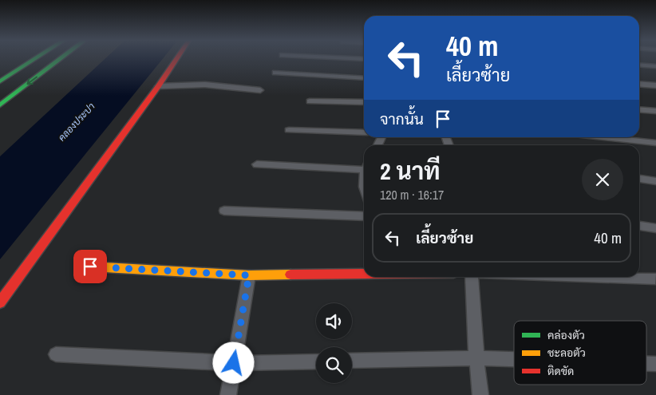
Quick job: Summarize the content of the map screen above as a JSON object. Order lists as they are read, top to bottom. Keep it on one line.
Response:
{"water":["คลองประปา"],"legend":["คล่องตัว","ชะลอตัว","ติดขัด"],"page":{"turn":["40 m","เลี้ยวซ้าย"],"then":"จากนั้น","heading":["2 นาที","120 m · 16:17"],"list":[{"name":"เลี้ยวซ้าย","value":"40 m"}]}}
